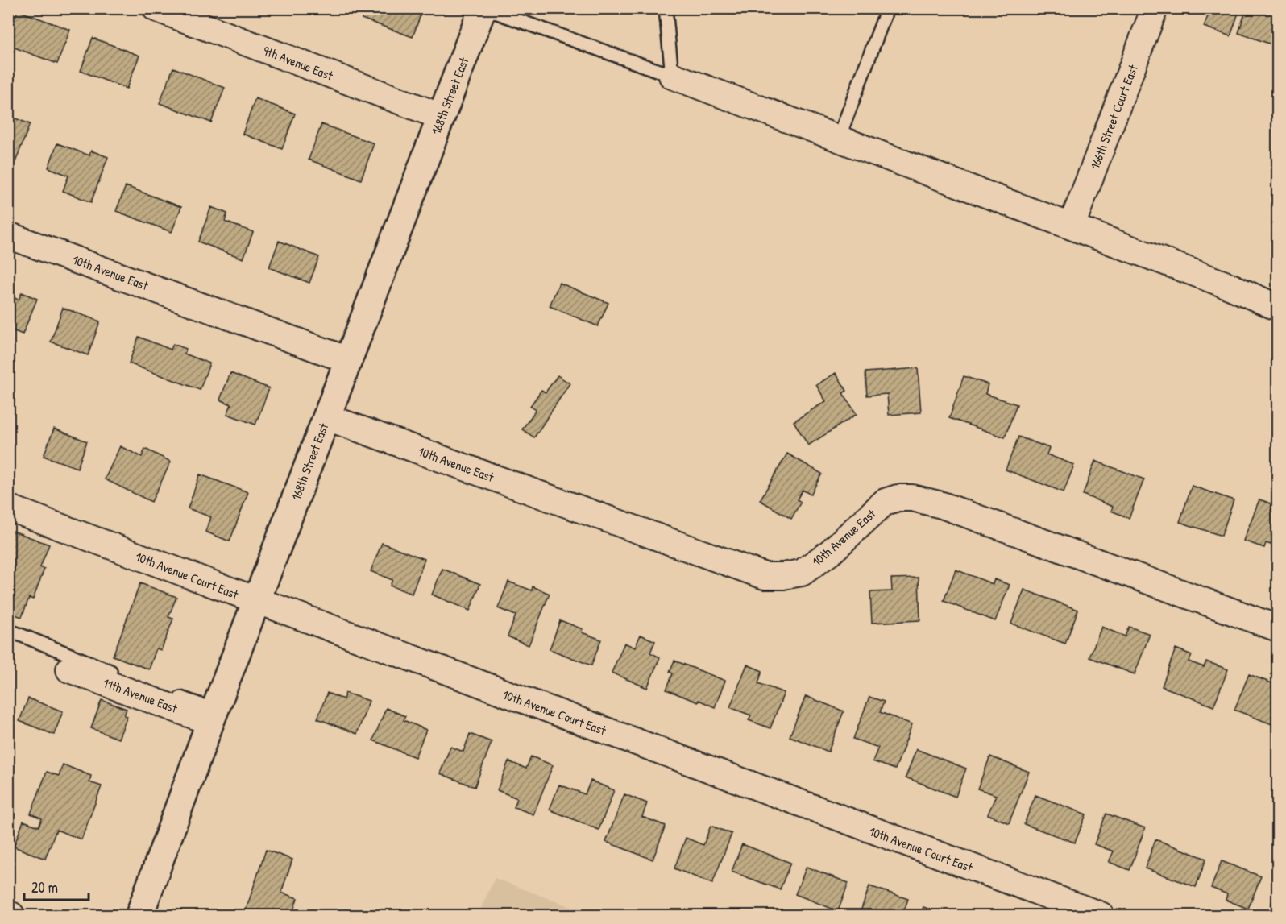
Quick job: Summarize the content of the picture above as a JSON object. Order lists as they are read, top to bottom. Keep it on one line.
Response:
{"streets":{"street":["9th Avenue East","168th Street East","166th Street Court East","10th Avenue East","10th Avenue Court East","11th Avenue East"]},"crossings":[["9th Avenue East","168th Street East"],["168th Street East","10th Avenue East"],["168th Street East","10th Avenue Court East"],["168th Street East","11th Avenue East"]],"scale_bar":"20 m"}
